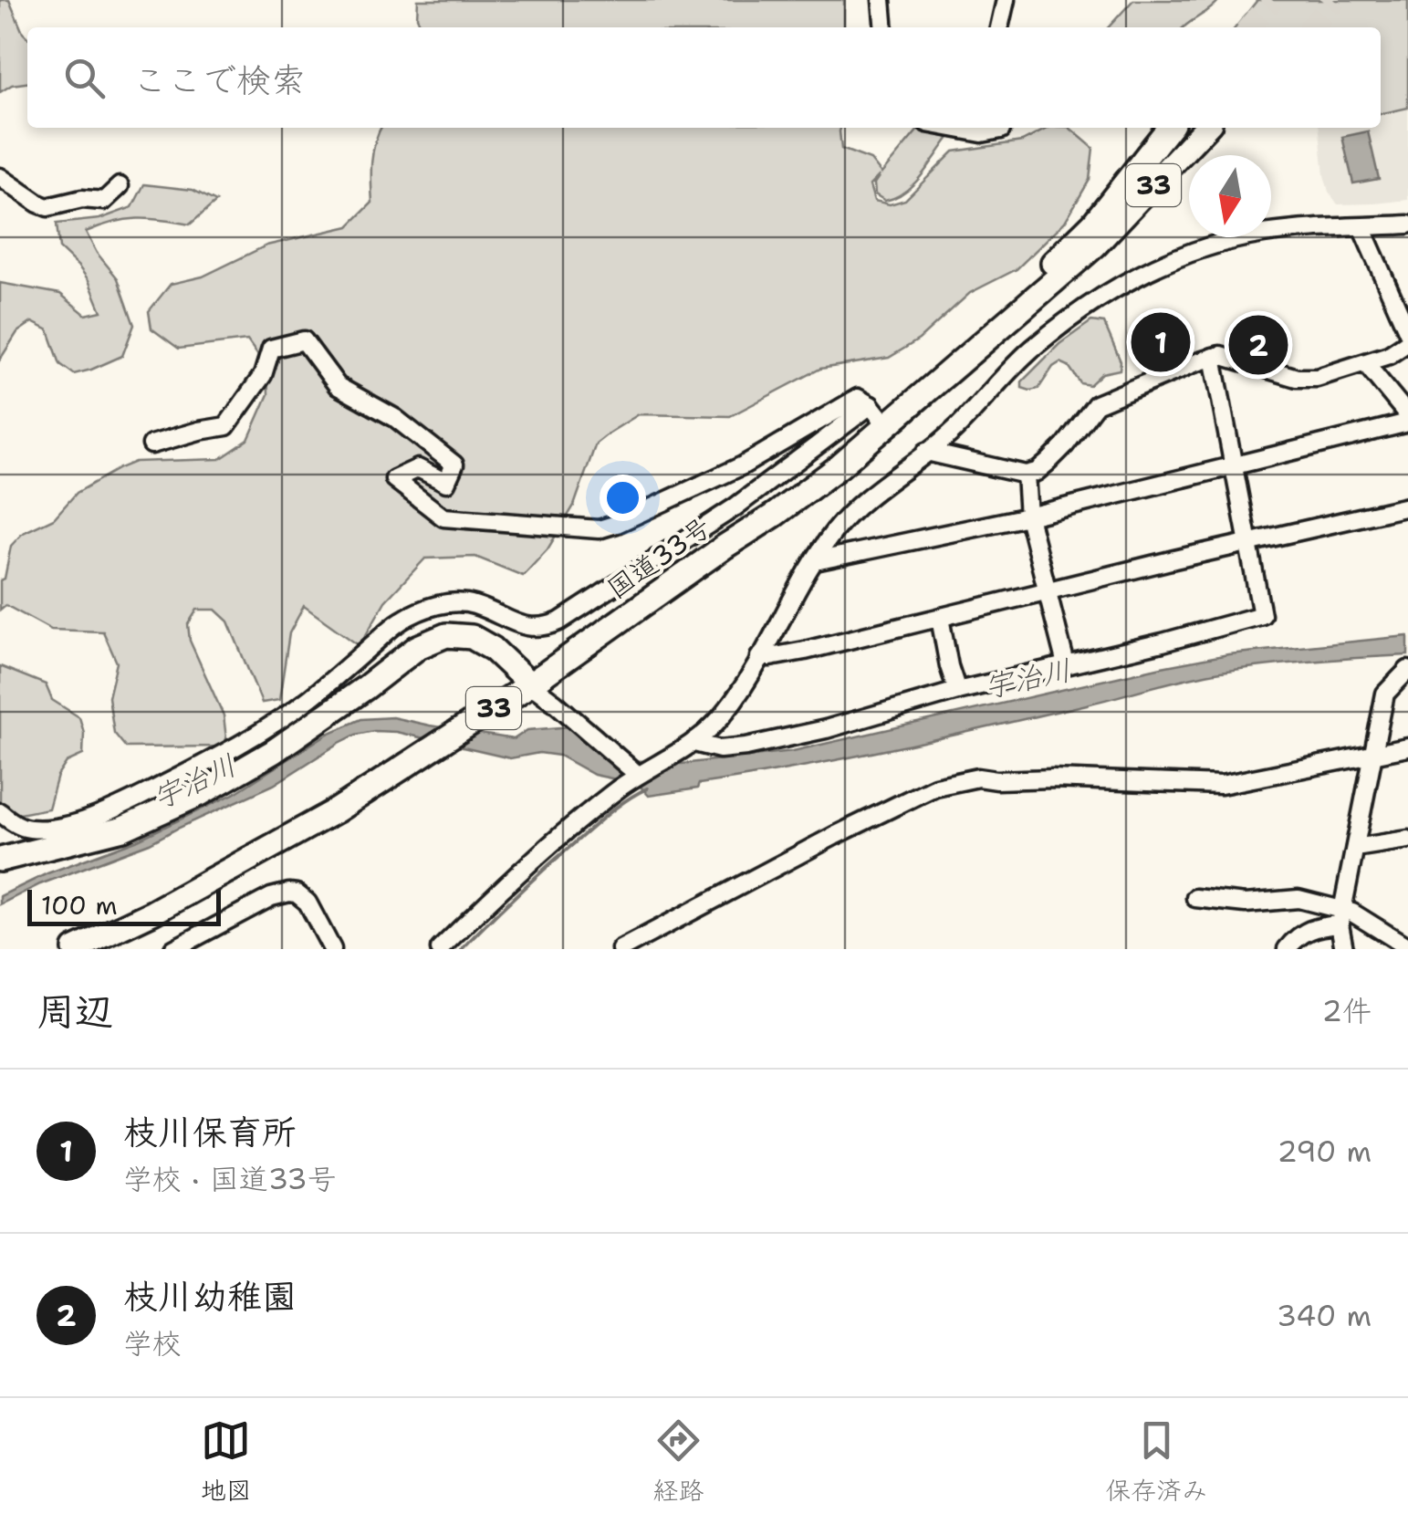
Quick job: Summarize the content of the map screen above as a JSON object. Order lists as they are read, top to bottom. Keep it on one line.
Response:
{"streets":{"highway":["33","国道33号"]},"crossings":[["33","国道33号"]],"water":["宇治川"],"scale_bar":"100 m","north":"bottom","page":{"search":"ここで検索","pins":["1","2"],"scale":"100 m","heading":["周辺","2件"],"list":[{"mark":"1","name":"枝川保育所","note":"学校 · 国道33号","value":"290 m"},{"mark":"2","name":"枝川幼稚園","note":"学校","value":"340 m"}],"nav":["地図","経路","保存済み"]}}
